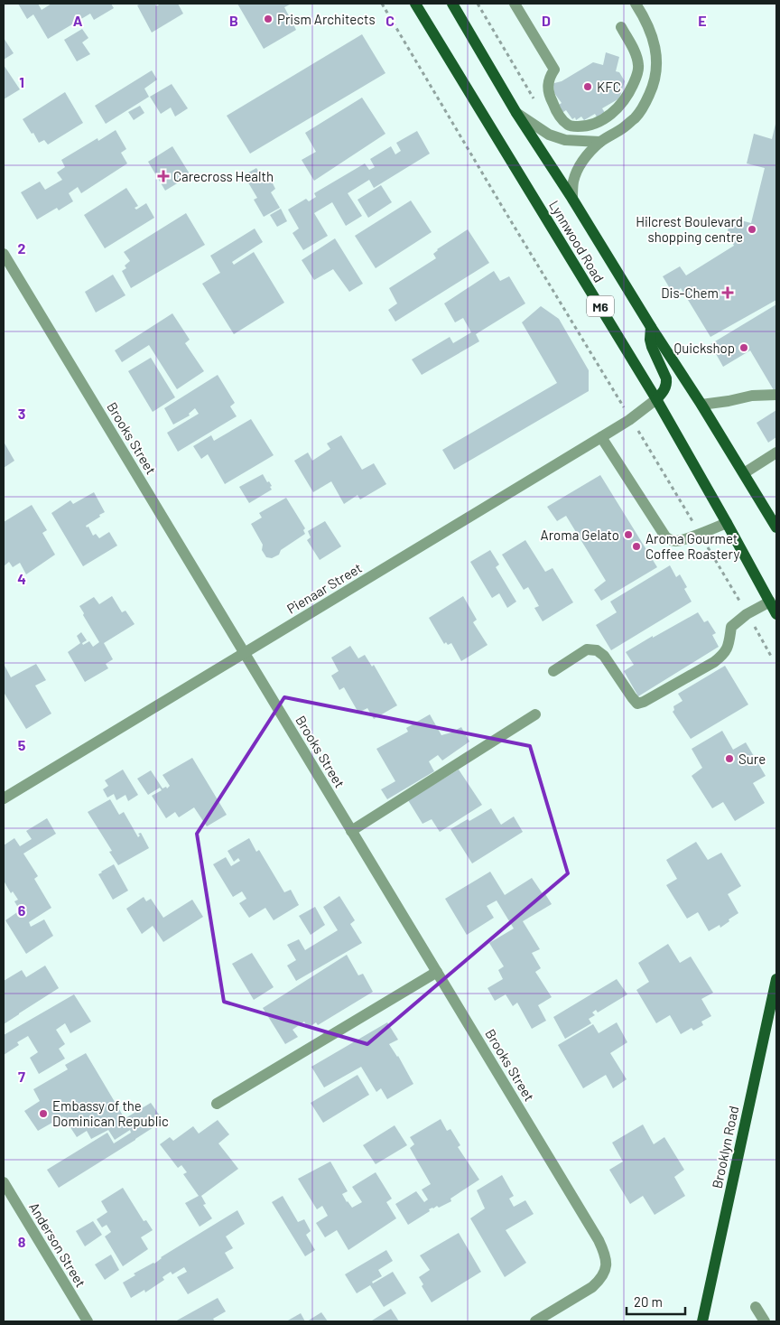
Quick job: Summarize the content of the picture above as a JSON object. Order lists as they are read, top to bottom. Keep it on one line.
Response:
{"streets":{"main road":["Lynnwood Road","M6","Brooklyn Road"],"street":["Brooks Street","Pienaar Street","Anderson Street"]},"crossings":[["Lynnwood Road","Pienaar Street"],["Brooks Street","Pienaar Street"]],"places":{"other":["Prism Architects","KFC","Hilcrest Boulevard shopping centre","Quickshop","Aroma Gelato","Aroma Gourmet Coffee Roastery","Sure","Embassy of the Dominican Republic"],"health":["Carecross Health","Dis-Chem"]},"scale_bar":"20 m","grid":{"columns":["A","B","C","D","E"],"rows":["1","2","3","4","5","6","7","8"]}}
